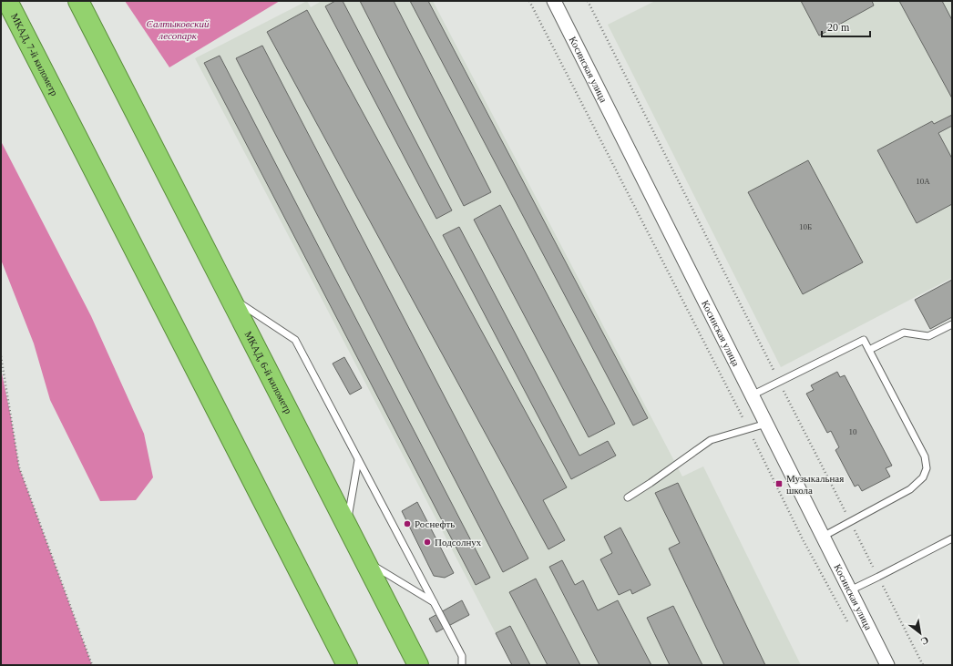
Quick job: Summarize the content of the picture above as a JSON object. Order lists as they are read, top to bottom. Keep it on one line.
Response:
{"streets":{"highway":["МКАД, 7-й километр","МКАД, 6-й километр"],"street":["Косинская улица"]},"parks":["Салтыковский лесопарк"],"places":{"transit":["Музыкальная школа"],"other":["Роснефть","Подсолнух"]},"house_numbers":["10А","10Б","10"],"scale_bar":"20 m","north":"bottom right"}
